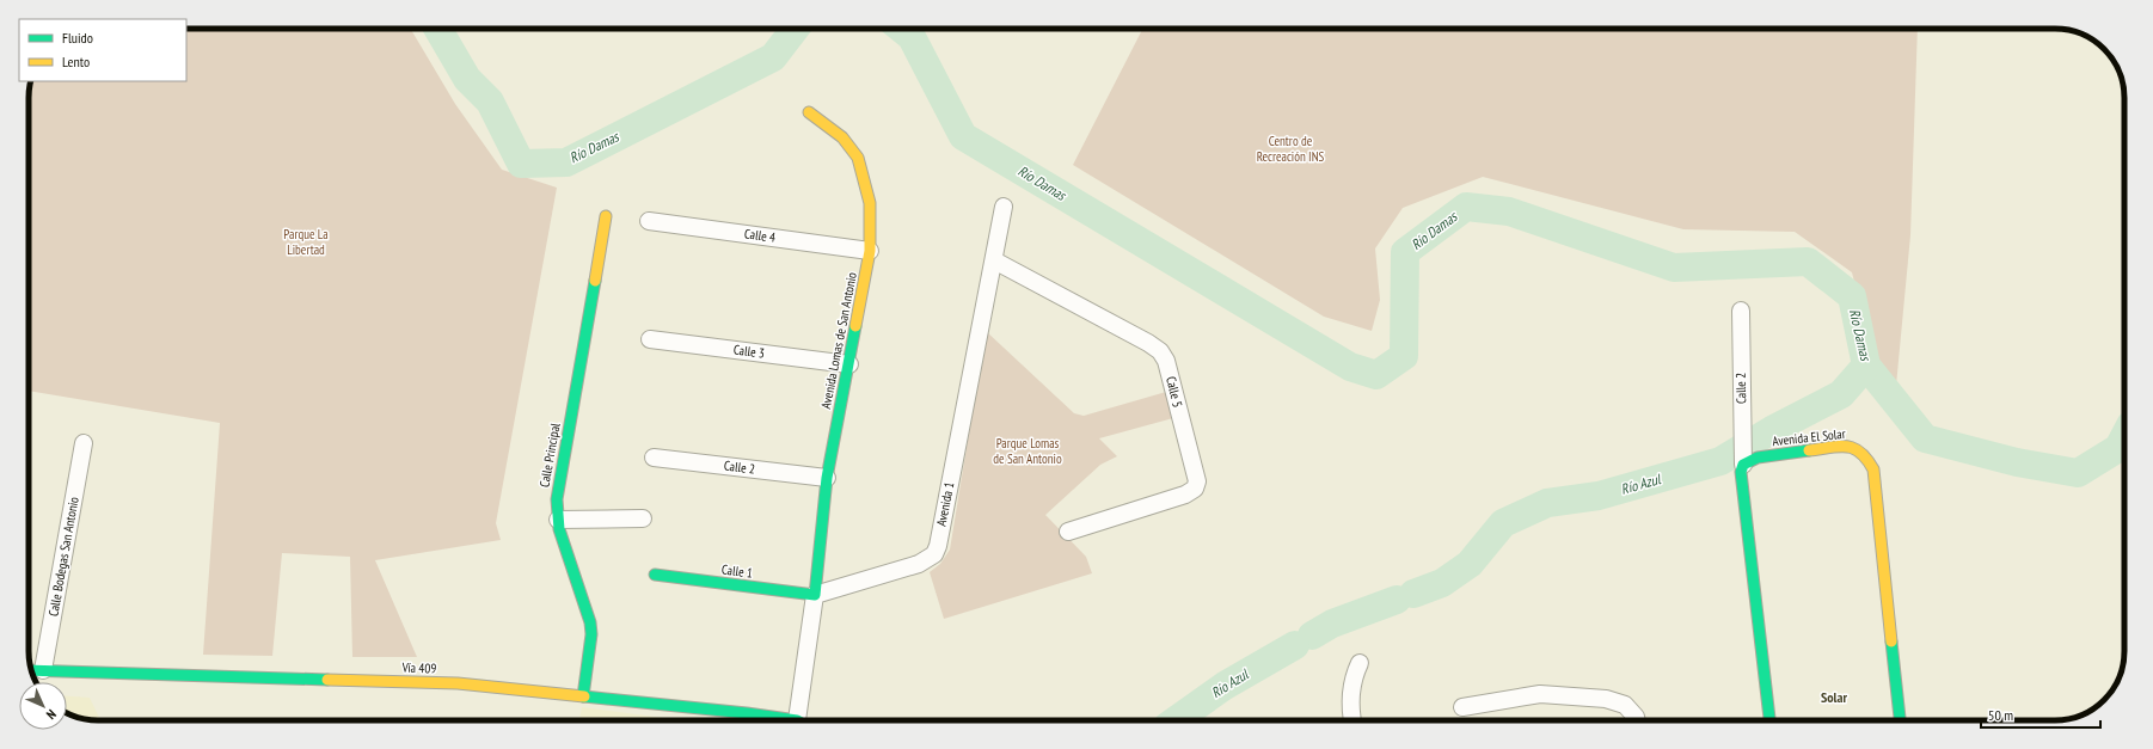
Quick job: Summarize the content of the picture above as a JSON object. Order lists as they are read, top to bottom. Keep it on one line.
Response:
{"streets":{"street":["Calle 4","Avenida Lomas de San Antonio","Calle 3","Calle 2","Calle 5","Avenida El Solar","Calle Principal","Avenida 1","Calle Bodegas San Antonio","Calle 1","Vía 409"]},"crossings":[["Calle 4","Avenida Lomas de San Antonio"],["Avenida Lomas de San Antonio","Calle 3"],["Avenida Lomas de San Antonio","Calle 2"],["Avenida Lomas de San Antonio","Avenida 1"],["Avenida Lomas de San Antonio","Calle 1"],["Calle 2","Avenida El Solar"],["Calle 5","Avenida 1"],["Calle Principal","Vía 409"],["Avenida 1","Calle 1"],["Calle Bodegas San Antonio","Vía 409"]],"districts":["Solar"],"water":["Río Damas","Río Azul"],"parks":["Centro de Recreación INS","Parque La Libertad","Parque Lomas de San Antonio"],"legend":["Fluido","Lento"],"scale_bar":"50 m","north":"bottom right"}
